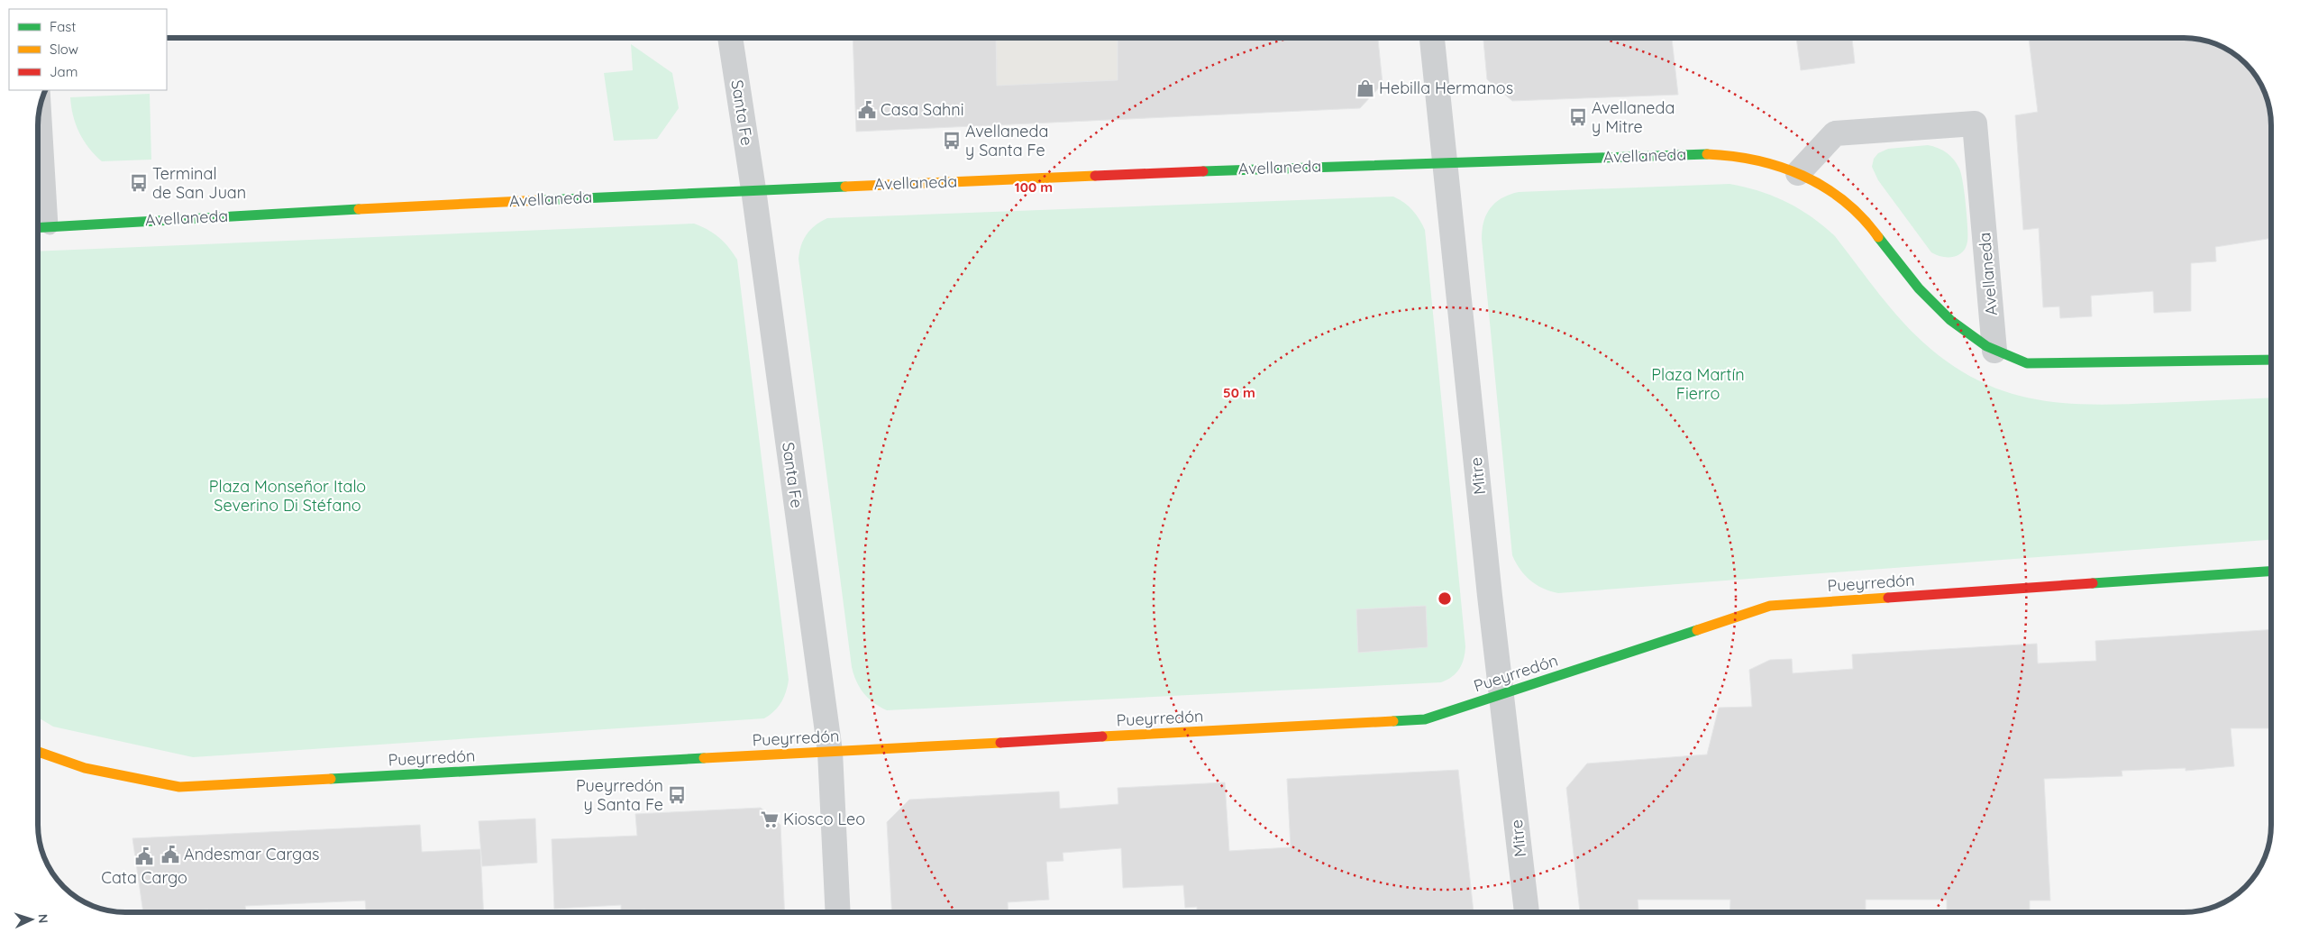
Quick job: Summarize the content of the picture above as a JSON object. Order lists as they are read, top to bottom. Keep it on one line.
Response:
{"streets":{"street":["Santa Fe","Avellaneda","Mitre","Pueyrredón"]},"crossings":[["Santa Fe","Avellaneda"],["Santa Fe","Pueyrredón"],["Avellaneda","Mitre"],["Mitre","Pueyrredón"]],"parks":["Plaza Martín Fierro","Plaza Monseñor Italo Severino Di Stéfano"],"places":{"shop":["Hebilla Hermanos"],"public building":["Casa Sahni","Andesmar Cargas","Cata Cargo"],"bus stop":["Avellaneda y Mitre","Avellaneda y Santa Fe","Terminal de San Juan","Pueyrredón y Santa Fe"],"supermarket":["Kiosco Leo"]},"legend":["Fast","Slow","Jam"],"north":"right","rings":["100 m","50 m"]}
